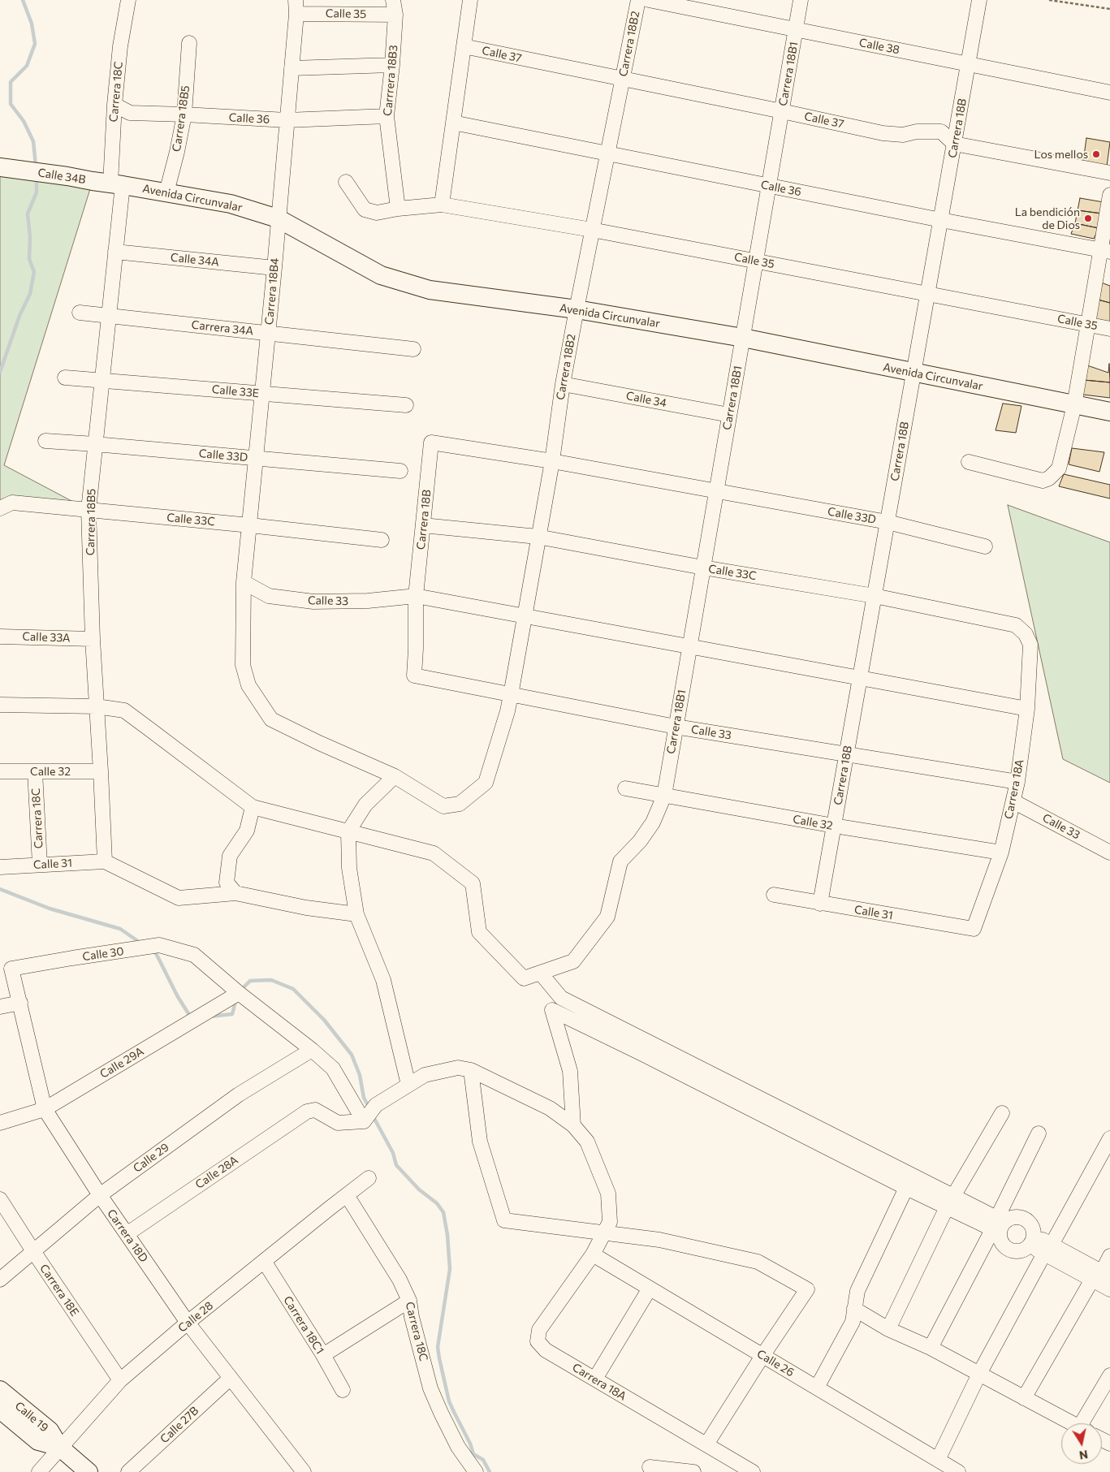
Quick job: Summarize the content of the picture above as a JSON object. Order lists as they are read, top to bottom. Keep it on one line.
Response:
{"streets":{"main road":["Calle 34B","Avenida Circunvalar","Calle 19"],"street":["Calle 35","Carrera 18B2","Calle 38","Calle 37","Carrera 18B1","Carrrera 18B3","Carrera 18C","Carrera 18B5","Calle 36","Carrera 18B","Calle 34A","Carrera 18B4","Carrera 34A","Calle 33E","Calle 34","Calle 33D","Calle 33C","Calle 33","Calle 33A","Calle 32","Carrera 18A","Calle 31","Calle 30","Calle 29A","Calle 29","Calle 28A","Carrera 18D","Carrera 18E","Calle 28","Carrera 18C1","Calle 26","Calle 27B"]},"crossings":[["Calle 35","Carrera 18B2"],["Calle 35","Carrera 18B1"],["Calle 35","Carrrera 18B3"],["Calle 35","Carrera 18B"],["Calle 35","Carrera 18B4"],["Carrera 18B2","Calle 37"],["Carrera 18B2","Calle 36"],["Carrera 18B2","Carrera 18B"],["Carrera 18B2","Avenida Circunvalar"],["Carrera 18B2","Carrera 18B4"],["Carrera 18B2","Calle 34"],["Carrera 18B2","Calle 33C"],["Carrera 18B2","Calle 33"],["Calle 38","Carrera 18B1"],["Calle 38","Carrera 18B"],["Calle 37","Carrera 18B1"],["Calle 37","Carrera 18B"],["Carrera 18B1","Calle 36"],["Carrera 18B1","Avenida Circunvalar"],["Carrera 18B1","Calle 34"],["Carrera 18B1","Calle 33D"],["Carrera 18B1","Calle 33C"],["Carrera 18B1","Calle 33"],["Carrera 18B1","Calle 32"],["Carrrera 18B3","Calle 36"],["Carrera 18C","Carrera 18B5"],["Carrera 18C","Calle 36"],["Carrera 18C","Calle 34B"],["Carrera 18C","Avenida Circunvalar"],["Carrera 18C","Calle 32"],["Carrera 18C","Calle 31"],["Carrera 18C","Calle 28"],["Carrera 18B5","Calle 36"],["Carrera 18B5","Calle 34B"],["Carrera 18B5","Avenida Circunvalar"],["Carrera 18B5","Calle 34A"],["Carrera 18B5","Carrera 34A"],["Carrera 18B5","Calle 33E"],["Carrera 18B5","Calle 33D"],["Carrera 18B5","Calle 33C"],["Carrera 18B5","Calle 33A"],["Carrera 18B5","Calle 32"],["Carrera 18B5","Calle 31"],["Calle 36","Carrera 18B"],["Calle 36","Carrera 18B4"],["Carrera 18B","Avenida Circunvalar"],["Carrera 18B","Calle 33D"],["Carrera 18B","Calle 33C"],["Carrera 18B","Calle 33"],["Carrera 18B","Calle 32"],["Carrera 18B","Calle 31"],["Calle 34B","Avenida Circunvalar"],["Avenida Circunvalar","Carrera 18B4"],["Calle 34A","Carrera 18B4"],["Carrera 18B4","Carrera 34A"],["Carrera 18B4","Calle 33E"],["Carrera 18B4","Calle 33D"],["Carrera 18B4","Calle 33C"],["Carrera 18B4","Calle 33"],["Calle 33C","Carrera 18A"],["Calle 33","Carrera 18A"],["Calle 32","Carrera 18A"],["Carrera 18A","Calle 31"],["Carrera 18A","Calle 26"],["Calle 30","Calle 29A"],["Calle 30","Carrera 18D"],["Calle 29A","Carrera 18D"],["Calle 29","Carrera 18D"],["Calle 29","Carrera 18E"],["Calle 28A","Carrera 18D"],["Carrera 18D","Calle 28"],["Carrera 18D","Calle 27B"],["Carrera 18E","Calle 28"],["Calle 28","Carrera 18C1"],["Calle 28","Calle 19"]],"places":["Los mellos","La bendición de Dios"],"north":"bottom"}
